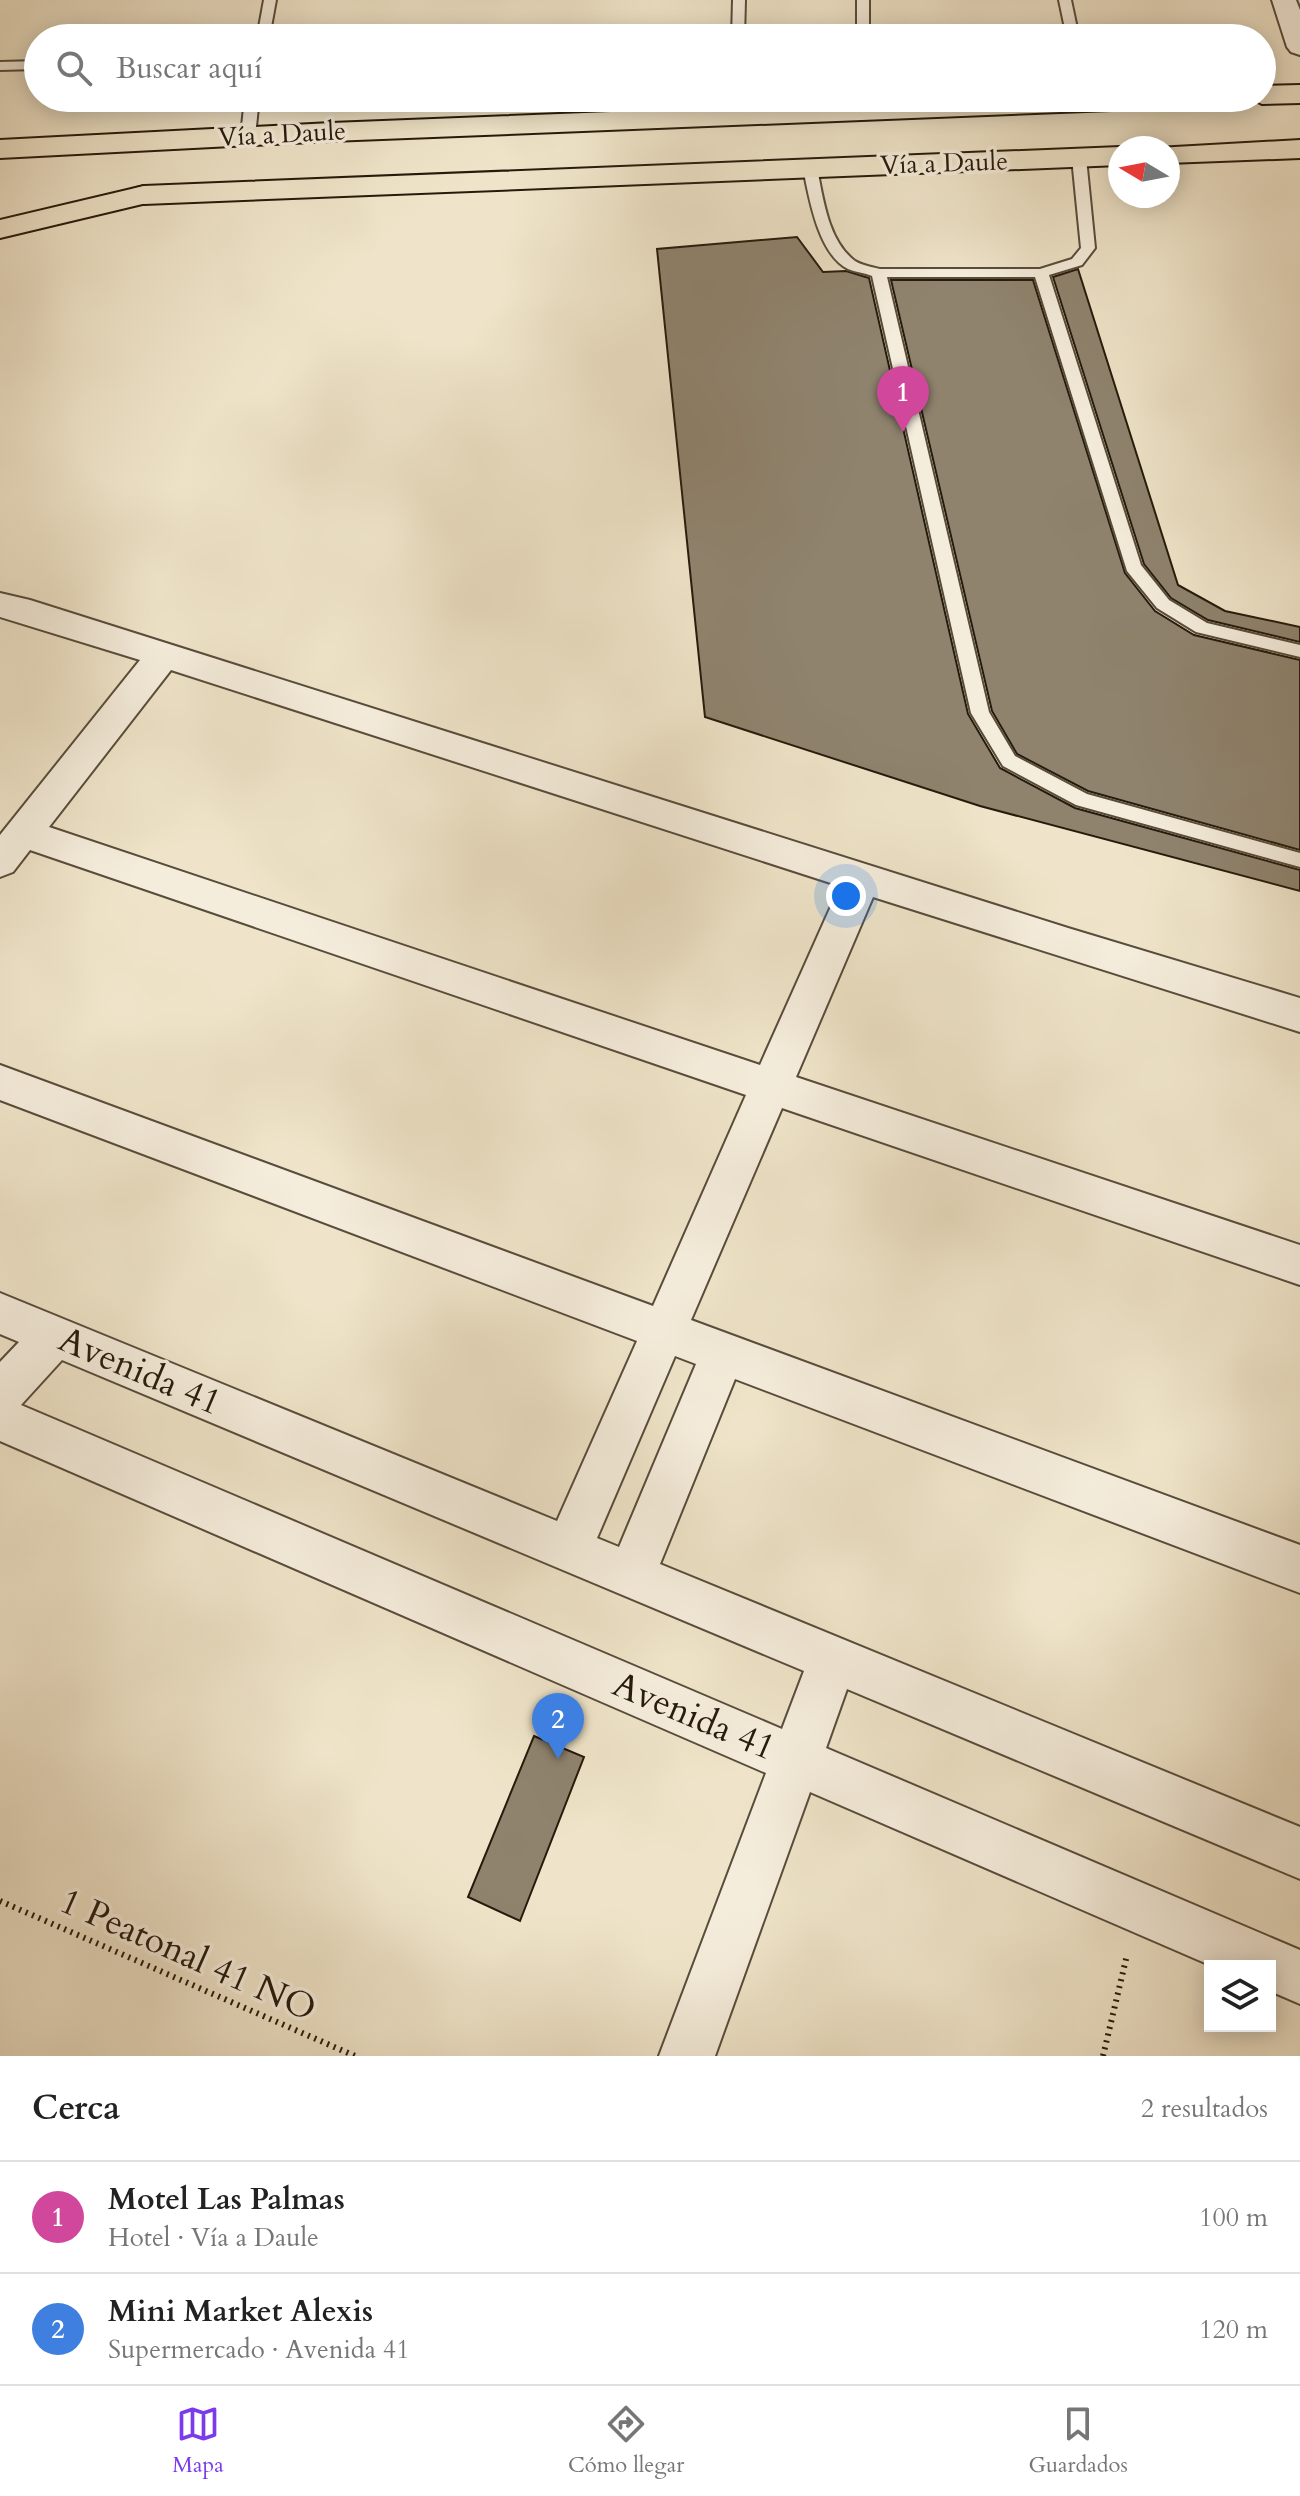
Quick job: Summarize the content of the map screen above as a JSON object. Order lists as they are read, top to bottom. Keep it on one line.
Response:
{"streets":{"main road":["Vía a Daule"],"street":["Avenida 41"],"path":["1 Peatonal 41 NO"]},"north":"left","page":{"search":"Buscar aquí","pins":["1","2"],"heading":["Cerca","2 resultados"],"list":[{"mark":"1","name":"Motel Las Palmas","note":"Hotel · Vía a Daule","value":"100 m"},{"mark":"2","name":"Mini Market Alexis","note":"Supermercado · Avenida 41","value":"120 m"}],"nav":["Mapa","Cómo llegar","Guardados"]}}
